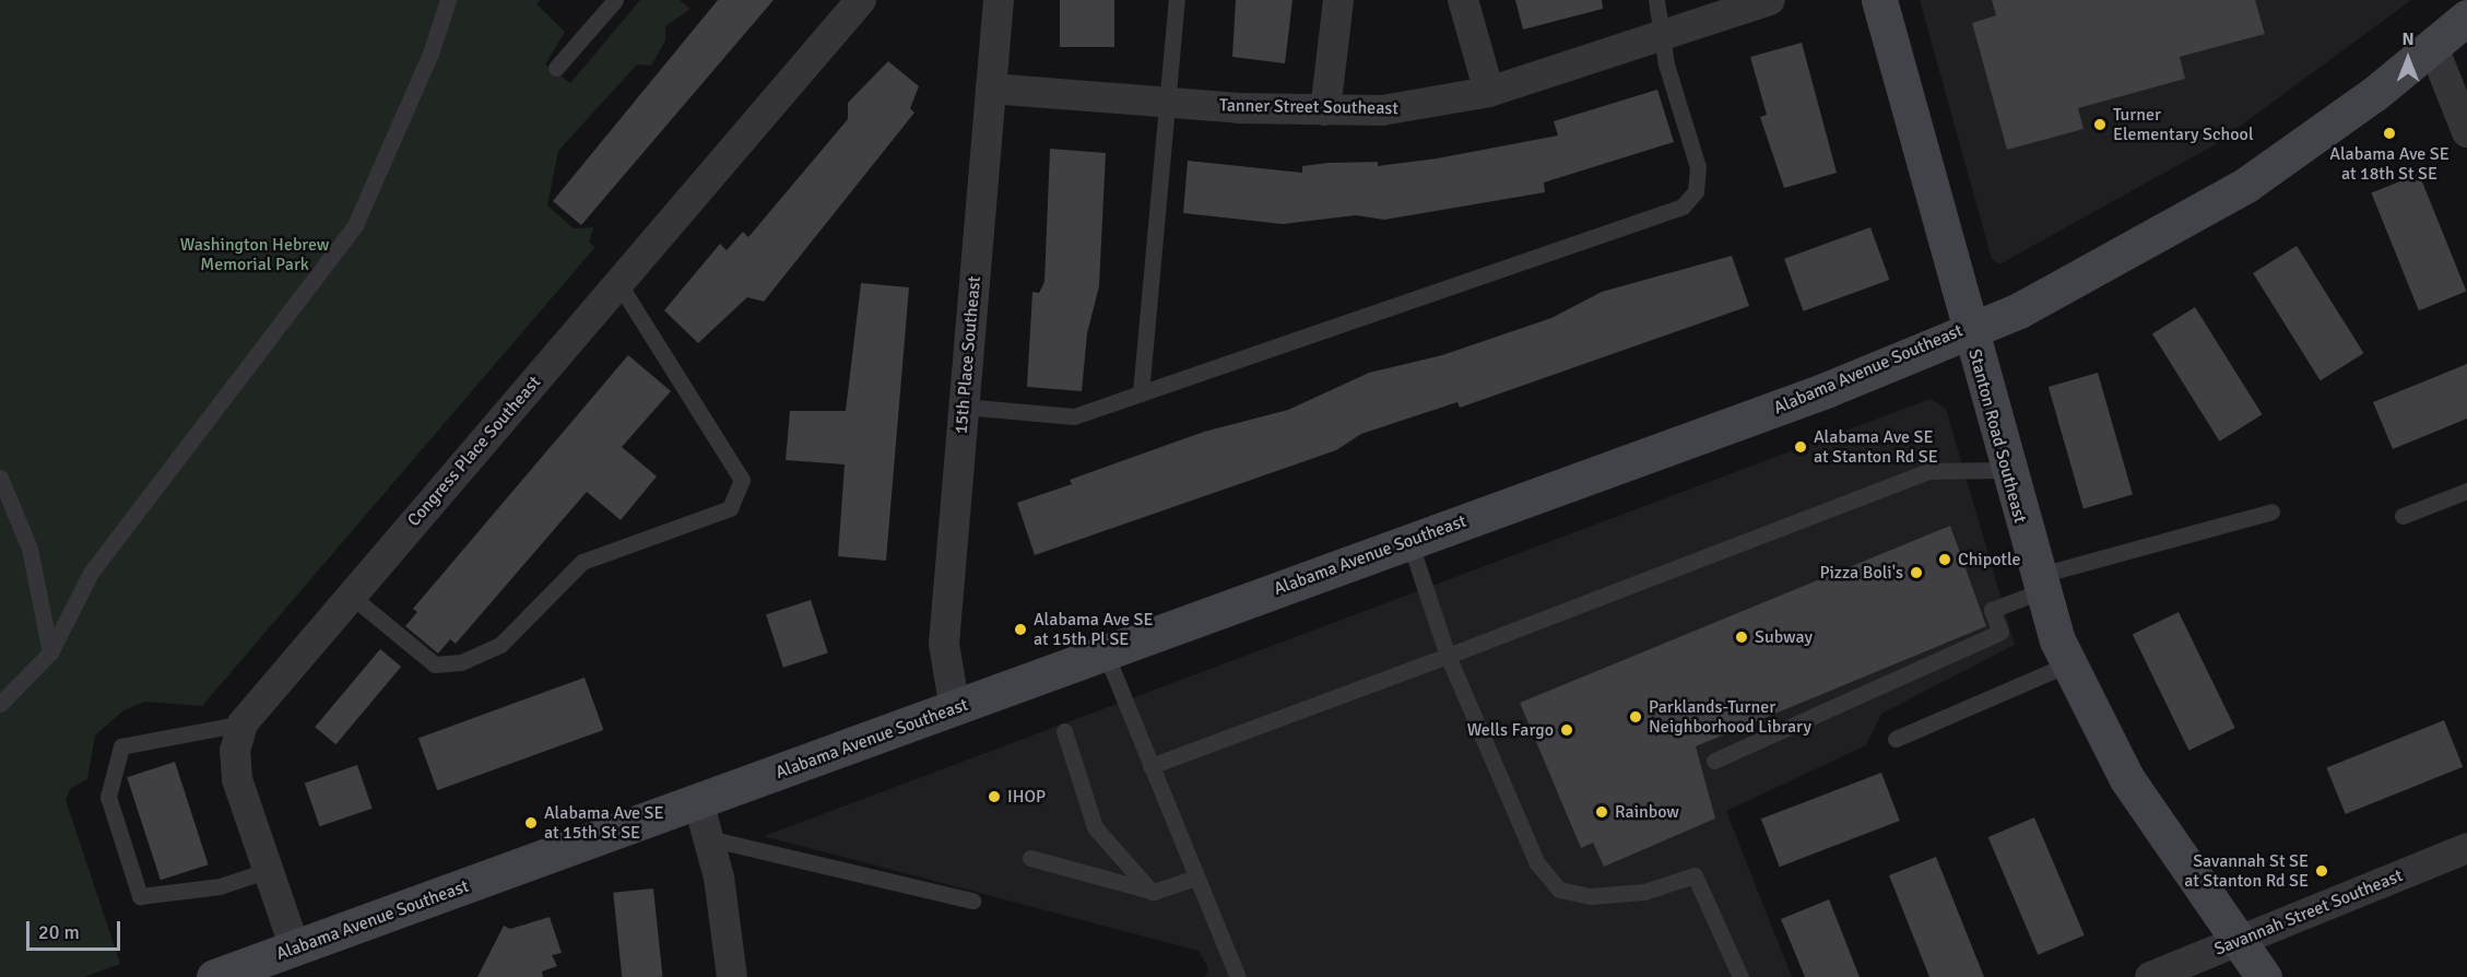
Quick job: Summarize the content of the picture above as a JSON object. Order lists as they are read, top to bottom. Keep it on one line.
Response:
{"streets":{"main road":["Alabama Avenue Southeast","Stanton Road Southeast"],"street":["Tanner Street Southeast","15th Place Southeast","Congress Place Southeast","Savannah Street Southeast"]},"crossings":[["Tanner Street Southeast","15th Place Southeast"],["15th Place Southeast","Alabama Avenue Southeast"],["Alabama Avenue Southeast","Stanton Road Southeast"],["Alabama Avenue Southeast","Congress Place Southeast"],["Stanton Road Southeast","Savannah Street Southeast"]],"parks":["Washington Hebrew Memorial Park"],"places":["Turner Elementary School","Alabama Ave SE at 18th St SE","Alabama Ave SE at Stanton Rd SE","Chipotle","Pizza Boli's","Alabama Ave SE at 15th Pl SE","Subway","Parklands-Turner Neighborhood Library","Wells Fargo","IHOP","Rainbow","Alabama Ave SE at 15th St SE","Savannah St SE at Stanton Rd SE"],"scale_bar":"20 m","north":"top"}
